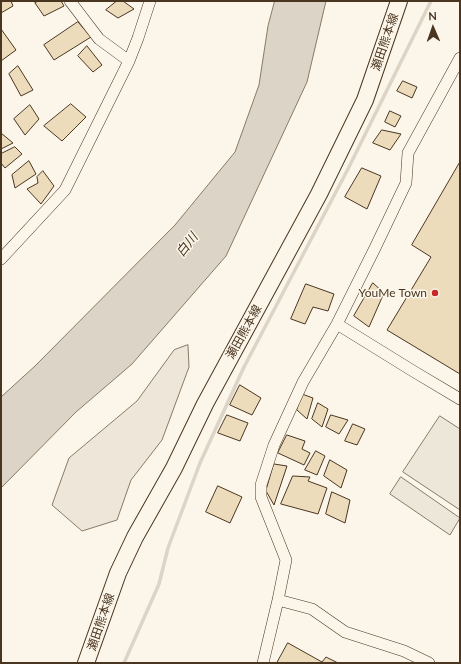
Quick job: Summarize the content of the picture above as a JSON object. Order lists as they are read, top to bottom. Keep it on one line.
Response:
{"streets":{"main road":["瀬田熊本線"]},"water":["白川"],"places":["YouMe Town"],"north":"top"}
